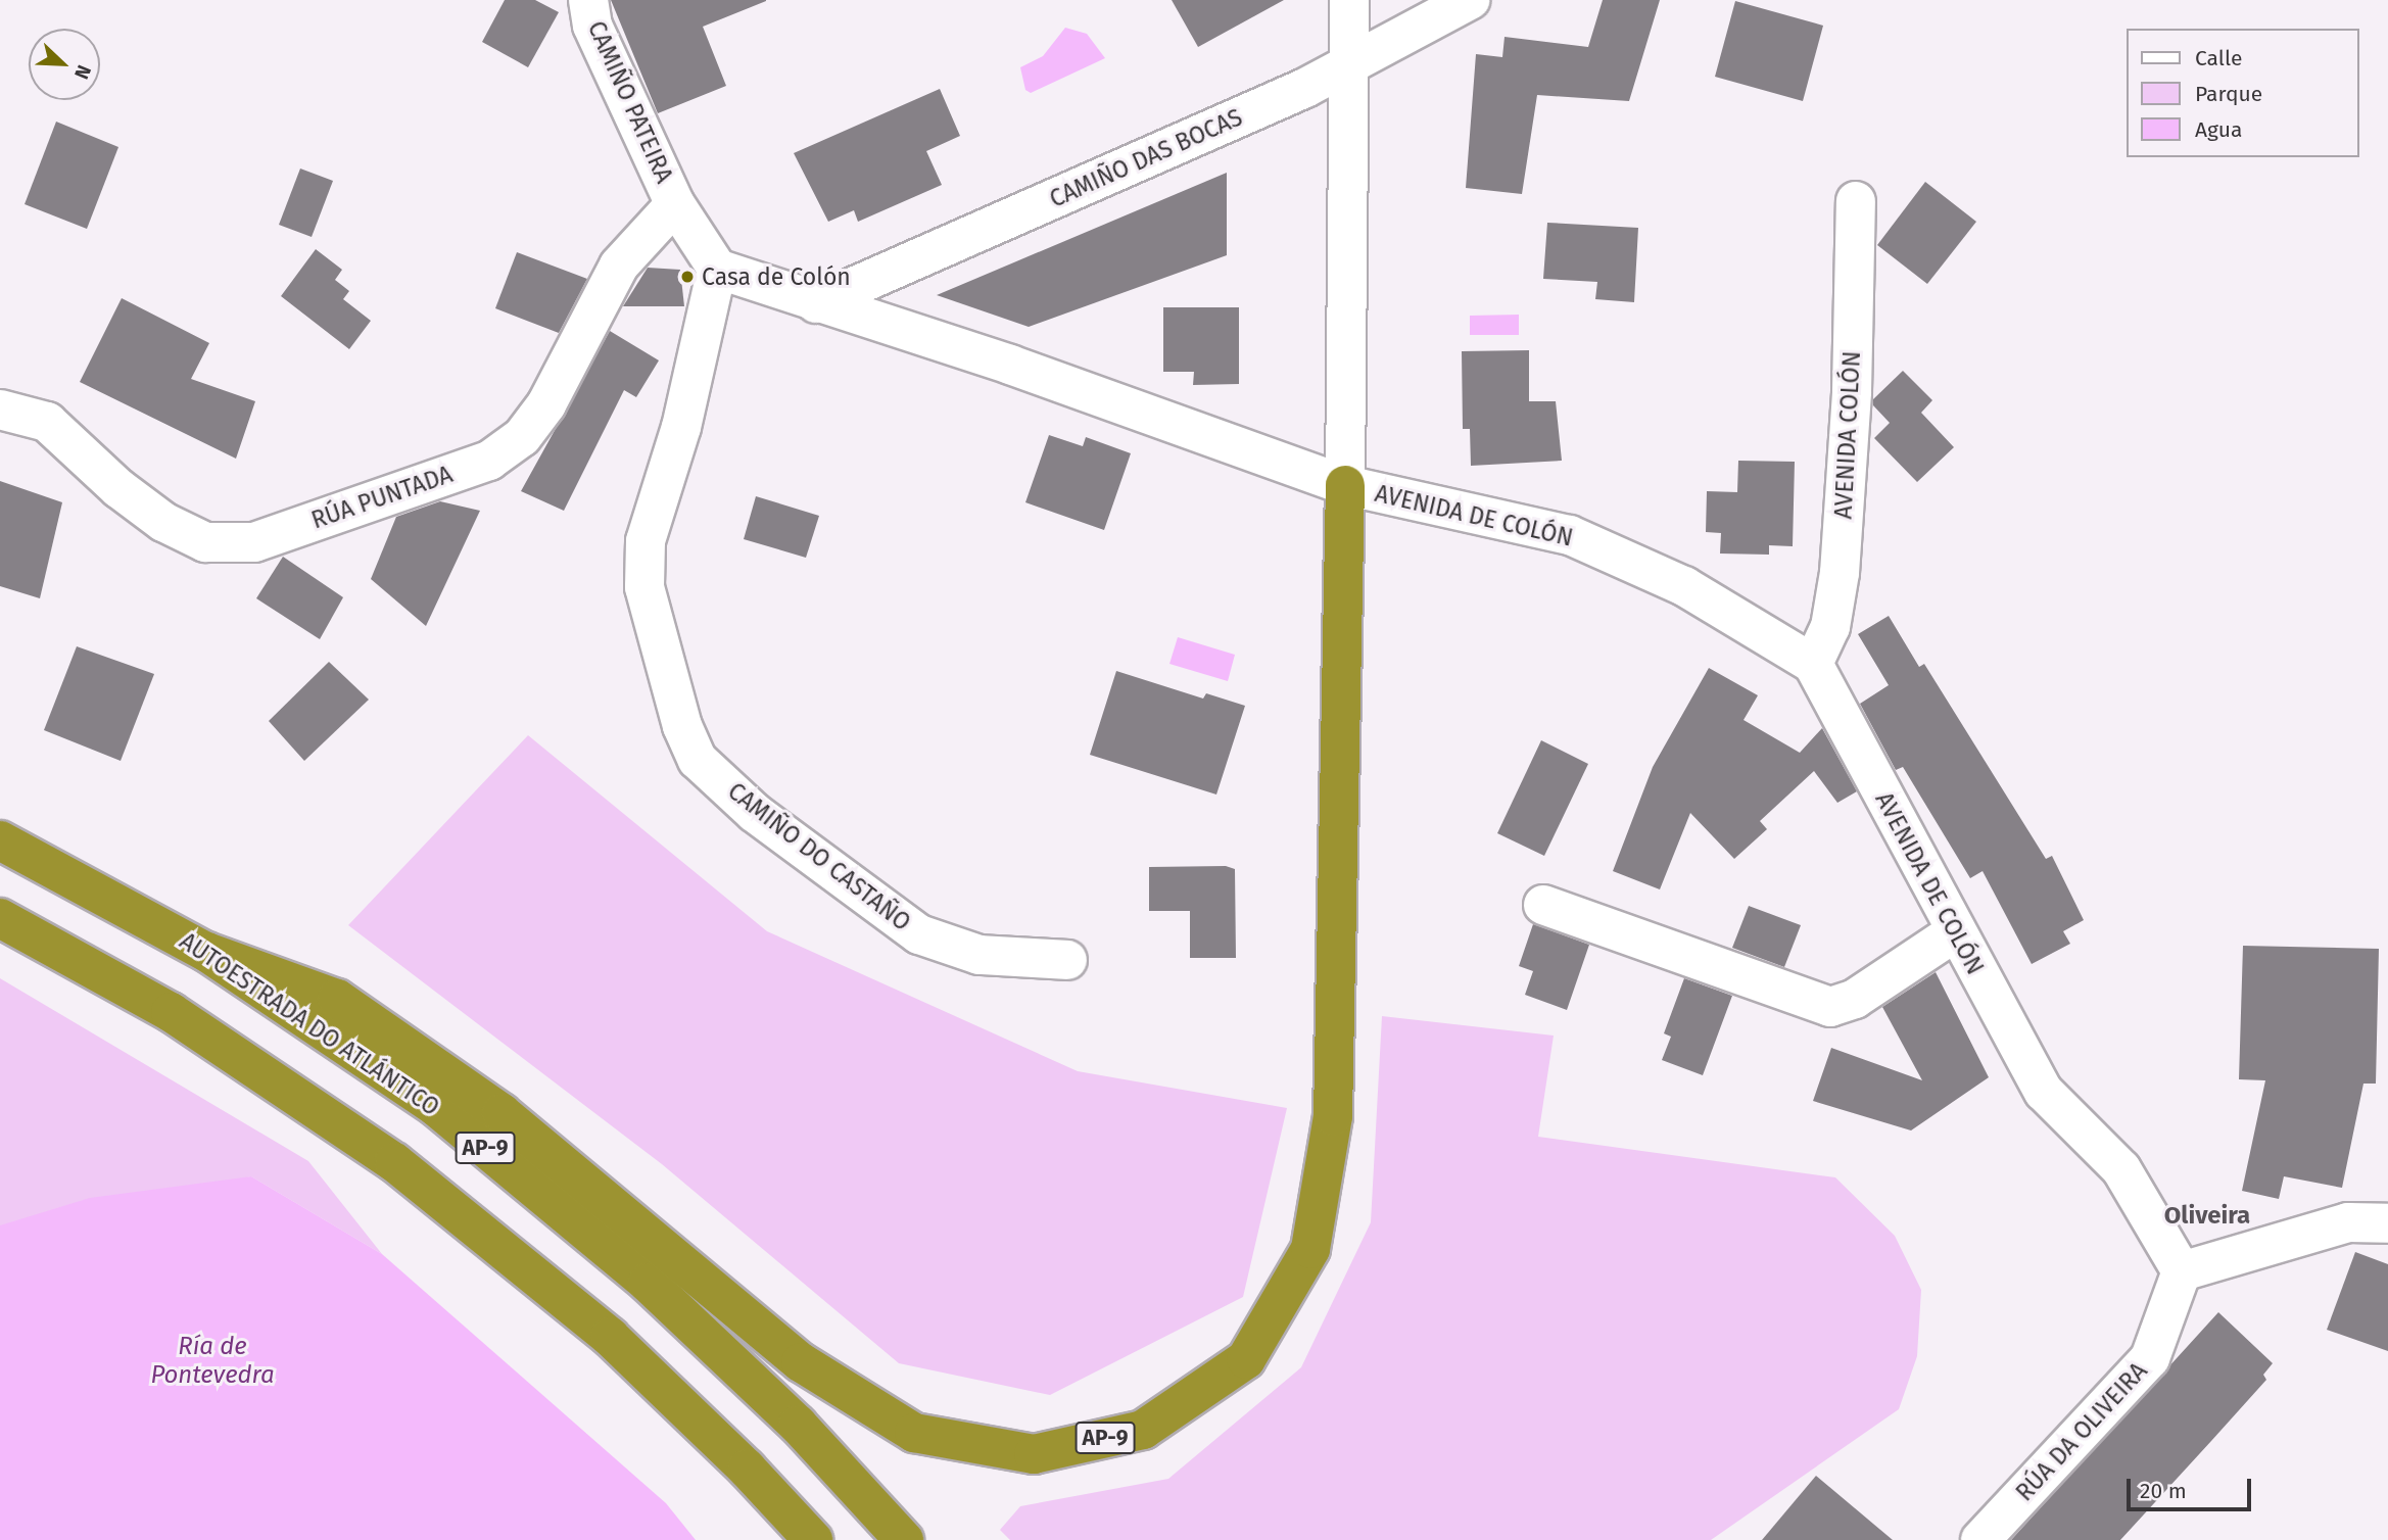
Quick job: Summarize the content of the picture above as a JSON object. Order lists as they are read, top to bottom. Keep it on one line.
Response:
{"streets":{"highway":["AUTOESTRADA DO ATLÁNTICO","AP-9"],"street":["CAMIÑO PATEIRA","CAMIÑO DAS BOCAS","AVENIDA COLÓN","RÚA PUNTADA","AVENIDA DE COLÓN","CAMIÑO DO CASTAÑO","RÚA DA OLIVEIRA"]},"crossings":[["CAMIÑO PATEIRA","RÚA PUNTADA"],["CAMIÑO DAS BOCAS","AVENIDA DE COLÓN"],["AVENIDA COLÓN","AVENIDA DE COLÓN"],["AVENIDA DE COLÓN","CAMIÑO DO CASTAÑO"],["AVENIDA DE COLÓN","AP-9"],["AVENIDA DE COLÓN","RÚA DA OLIVEIRA"],["AUTOESTRADA DO ATLÁNTICO","AP-9"]],"districts":["Oliveira"],"water":["Ría de Pontevedra"],"places":["Casa de Colón"],"legend":["Calle","Parque","Agua"],"scale_bar":"20 m","north":"bottom right"}
